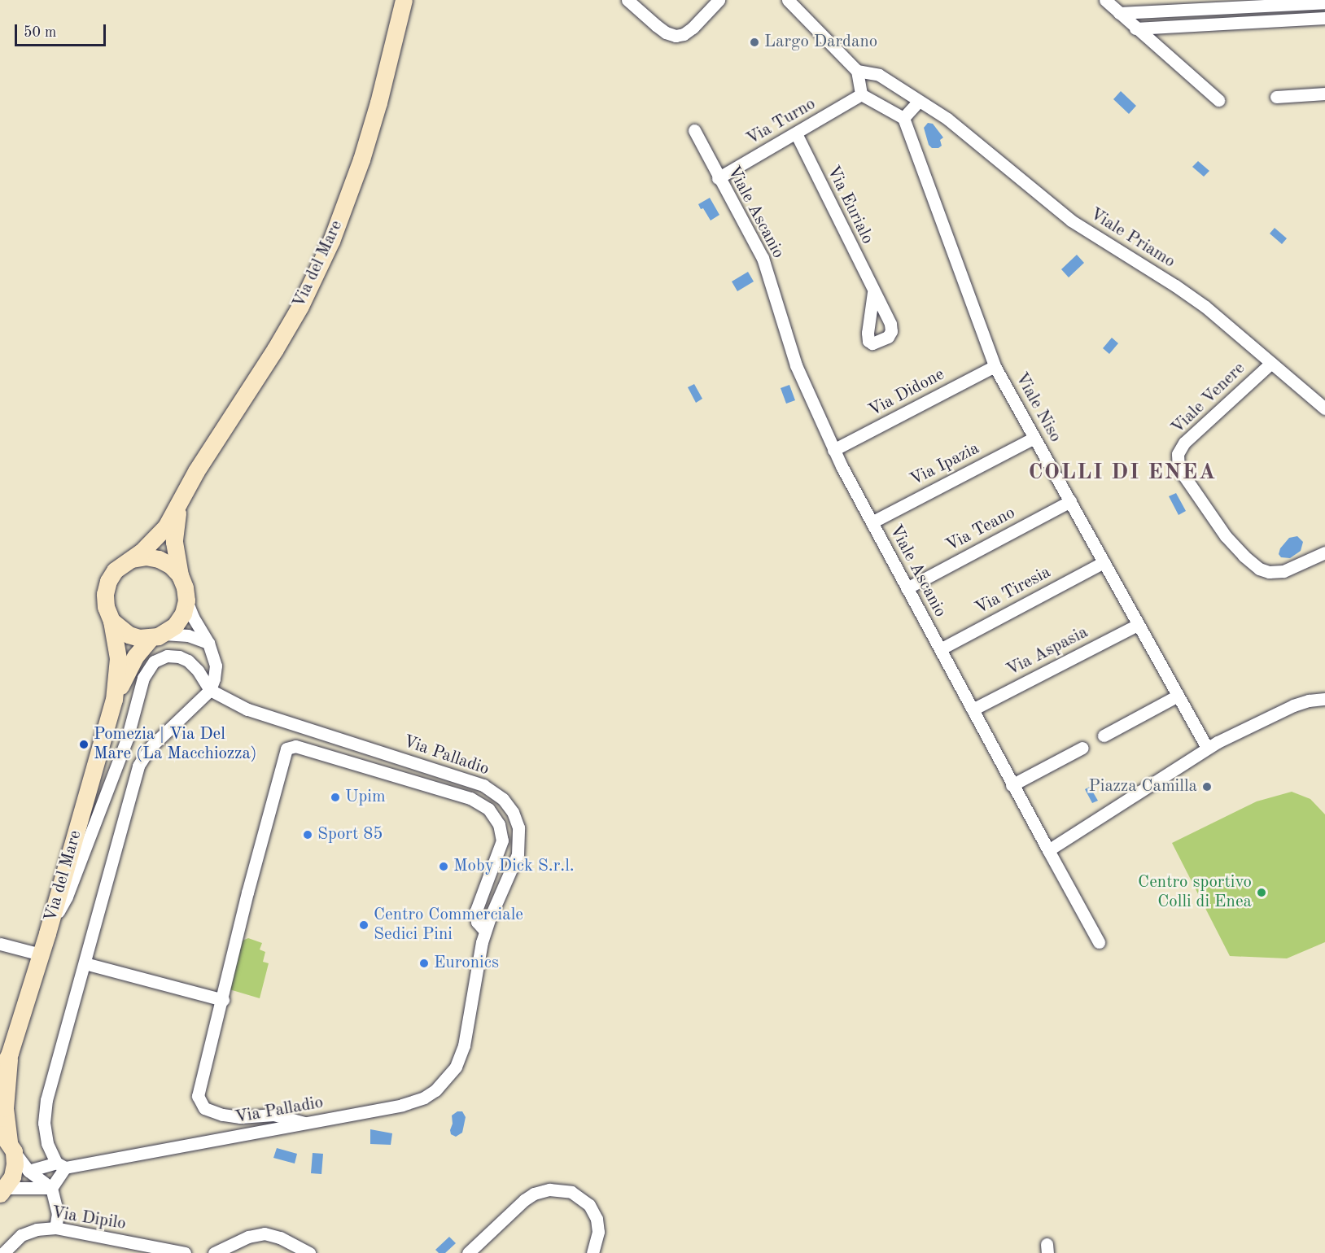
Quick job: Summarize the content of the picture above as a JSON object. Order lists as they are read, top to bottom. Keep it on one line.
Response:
{"streets":{"main road":["Via del Mare"],"street":["Via Turno","Via Eurialo","Viale Ascanio","Viale Priamo","Via Didone","Viale Venere","Viale Niso","Via Ipazia","Via Teano","Via Tiresia","Via Aspasia","Via Palladio","Via Dipilo"]},"crossings":[["Via Turno","Via Eurialo"],["Via Turno","Viale Ascanio"],["Viale Ascanio","Via Didone"],["Viale Ascanio","Via Ipazia"],["Viale Ascanio","Via Teano"],["Viale Ascanio","Via Tiresia"],["Viale Ascanio","Via Aspasia"],["Viale Priamo","Viale Venere"],["Via del Mare","Via Palladio"],["Via Didone","Viale Niso"],["Viale Niso","Via Ipazia"],["Viale Niso","Via Teano"],["Viale Niso","Via Tiresia"],["Viale Niso","Via Aspasia"]],"districts":["COLLI DI ENEA"],"places":["Largo Dardano","Pomezia | Via Del Mare (La Macchiozza)","Piazza Camilla","Upim","Sport 85","Moby Dick S.r.l.","Centro sportivo Colli di Enea","Centro Commerciale Sedici Pini","Euronics"],"scale_bar":"50 m"}
